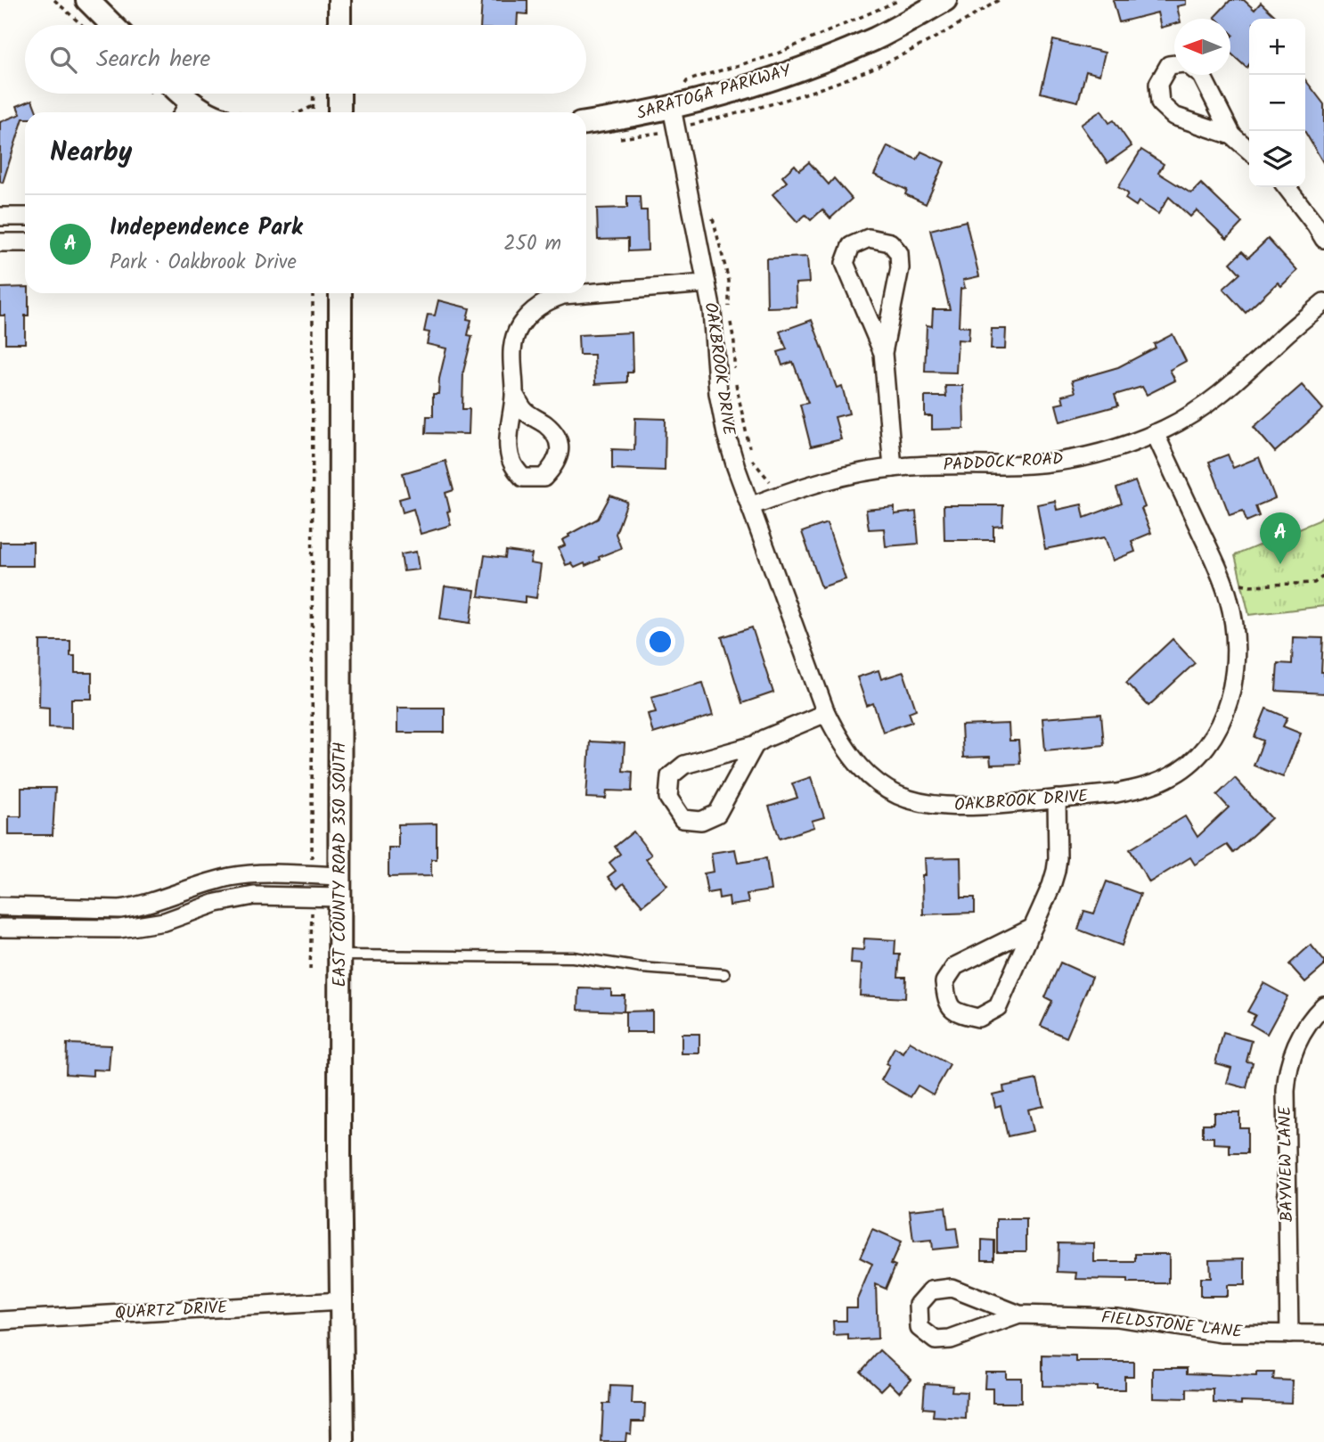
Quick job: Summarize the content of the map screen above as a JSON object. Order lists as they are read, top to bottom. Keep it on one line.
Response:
{"streets":{"street":["SARATOGA PARKWAY","OAKBROOK DRIVE","PADDOCK ROAD","EAST COUNTY ROAD 350 SOUTH","BAYVIEW LANE","QUARTZ DRIVE","FIELDSTONE LANE"]},"crossings":[["SARATOGA PARKWAY","OAKBROOK DRIVE"],["OAKBROOK DRIVE","PADDOCK ROAD"],["EAST COUNTY ROAD 350 SOUTH","QUARTZ DRIVE"],["BAYVIEW LANE","FIELDSTONE LANE"]],"north":"left","page":{"map_buttons":["+","−"],"search":"Search here","heading":"Nearby","list":[{"mark":"A","name":"Independence Park","note":"Park · Oakbrook Drive","value":"250 m"}],"pins":"A"}}
